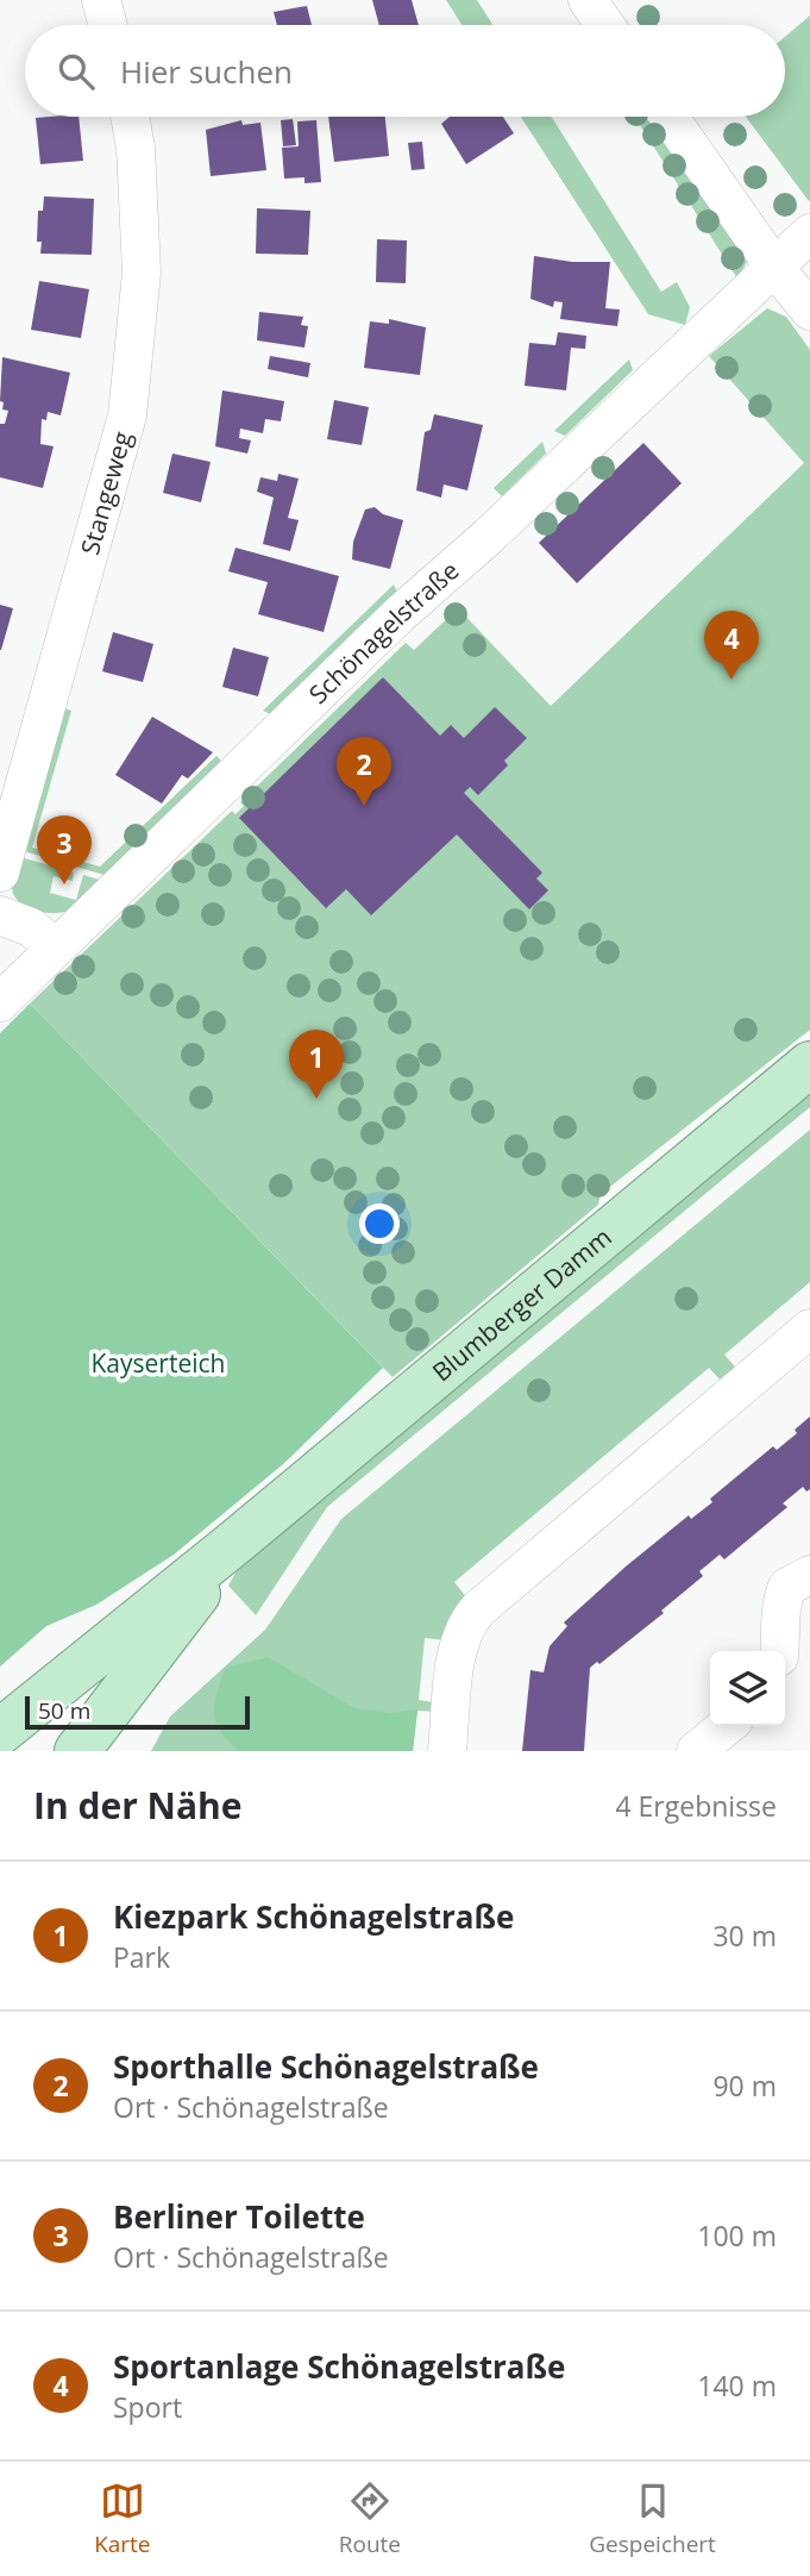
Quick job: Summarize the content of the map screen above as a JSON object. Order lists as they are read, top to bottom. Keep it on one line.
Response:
{"streets":{"main road":["Blumberger Damm"],"street":["Stangeweg","Schönagelstraße"]},"parks":["Kayserteich"],"scale_bar":"50 m","page":{"search":"Hier suchen","pins":["4","2","3","1"],"scale":"50 m","heading":["In der Nähe","4 Ergebnisse"],"list":[{"mark":"1","name":"Kiezpark Schönagelstraße","note":"Park","value":"30 m"},{"mark":"2","name":"Sporthalle Schönagelstraße","note":"Ort · Schönagelstraße","value":"90 m"},{"mark":"3","name":"Berliner Toilette","note":"Ort · Schönagelstraße","value":"100 m"},{"mark":"4","name":"Sportanlage Schönagelstraße","note":"Sport","value":"140 m"}],"nav":["Karte","Route","Gespeichert"]}}
